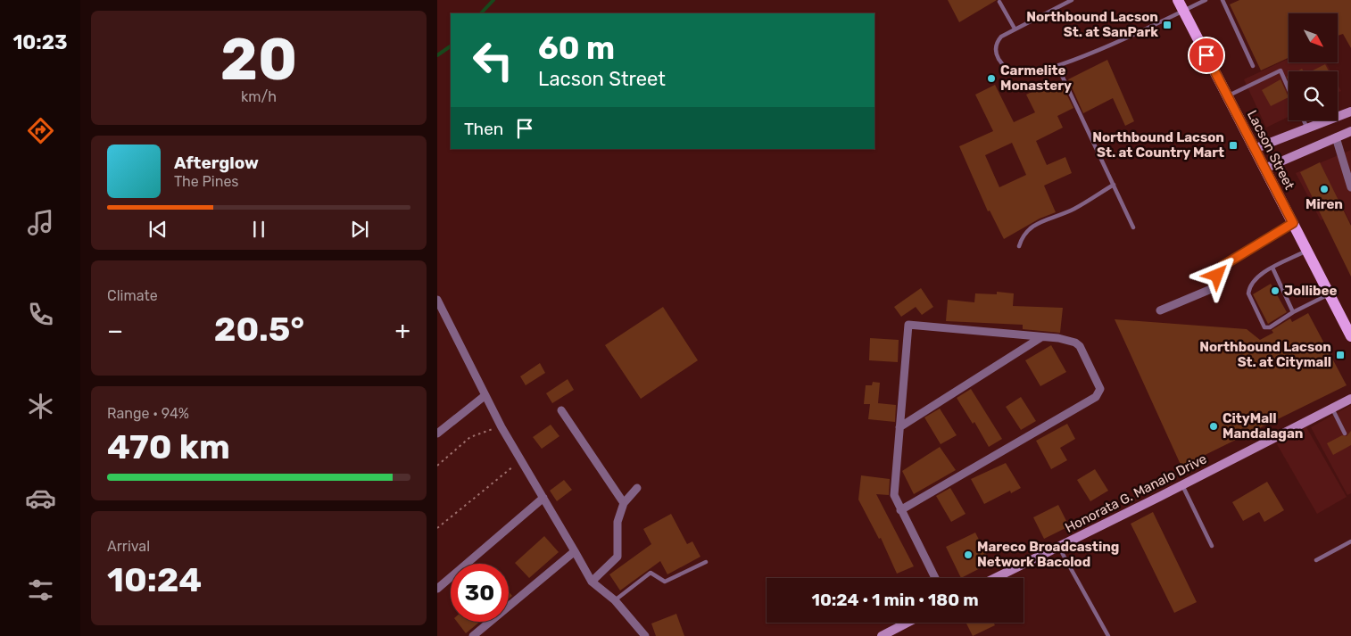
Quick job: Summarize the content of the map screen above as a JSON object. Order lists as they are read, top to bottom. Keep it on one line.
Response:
{"streets":{"main road":["Lacson Street"],"street":["Honorata G. Manalo Drive"]},"places":{"transit":["Northbound Lacson St. at SanPark","Northbound Lacson St. at Country Mart","Northbound Lacson St. at Citymall"],"other":["Carmelite Monastery","Miren","Jollibee","CityMall Mandalagan","Mareco Broadcasting Network Bacolod"]},"north":"bottom right","page":{"tabs":"10:23","tile":[["20","km/h"],"Climate",["Range · 94%","470 km"],["Arrival","10:24"]],"turn":["60 m","Lacson Street"],"then":"Then","song":["Afterglow","The Pines"],"heat":["−","20.5°","+"],"limit":"30","trip":"10:24 · 1 min · 180 m"}}
